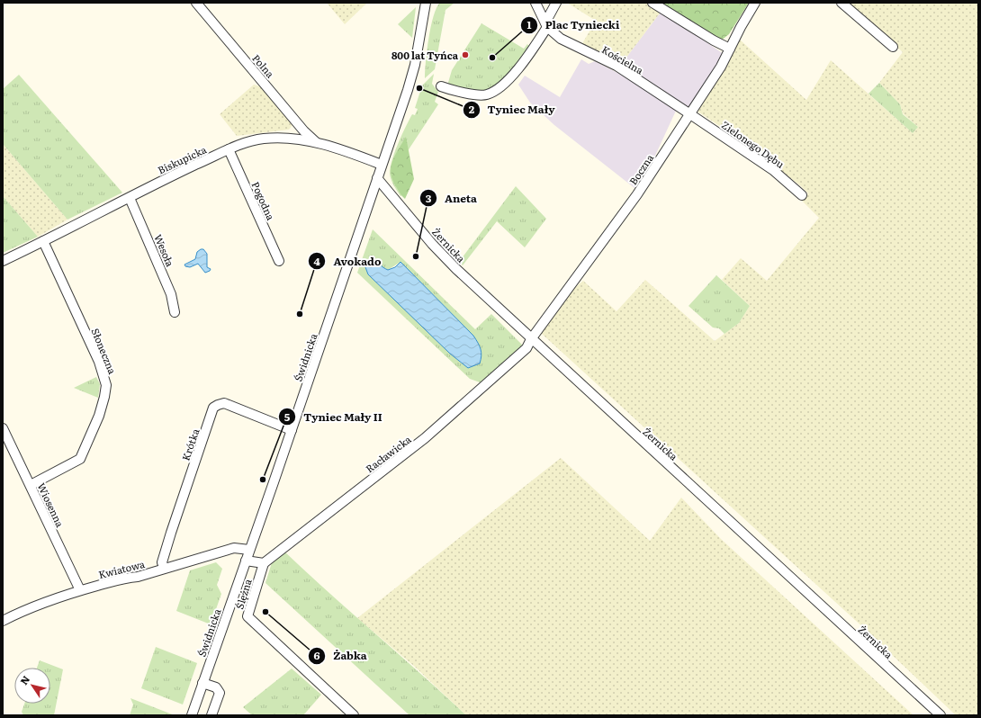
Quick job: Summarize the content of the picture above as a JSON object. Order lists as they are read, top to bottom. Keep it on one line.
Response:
{"streets":{"street":["Kościelna","Polna","Zielonego Dębu","Biskupicka","Boczna","Pogodna","Żernicka","Wesoła","Słoneczna","Świdnicka","Krótka","Racławicka","Wiosenna","Kwiatowa","Ślężna"]},"crossings":[["Kościelna","Zielonego Dębu"],["Kościelna","Boczna"],["Polna","Biskupicka"],["Zielonego Dębu","Boczna"],["Biskupicka","Pogodna"],["Biskupicka","Wesoła"],["Biskupicka","Słoneczna"],["Biskupicka","Świdnicka"],["Boczna","Żernicka"],["Boczna","Racławicka"],["Żernicka","Świdnicka"],["Żernicka","Racławicka"],["Słoneczna","Wiosenna"],["Świdnicka","Krótka"],["Świdnicka","Kwiatowa"],["Krótka","Kwiatowa"],["Racławicka","Ślężna"],["Wiosenna","Kwiatowa"]],"places":["800 lat Tyńca","Plac Tyniecki","Tyniec Mały","Aneta","Avokado","Tyniec Mały II","Żabka"],"north":"top left"}
